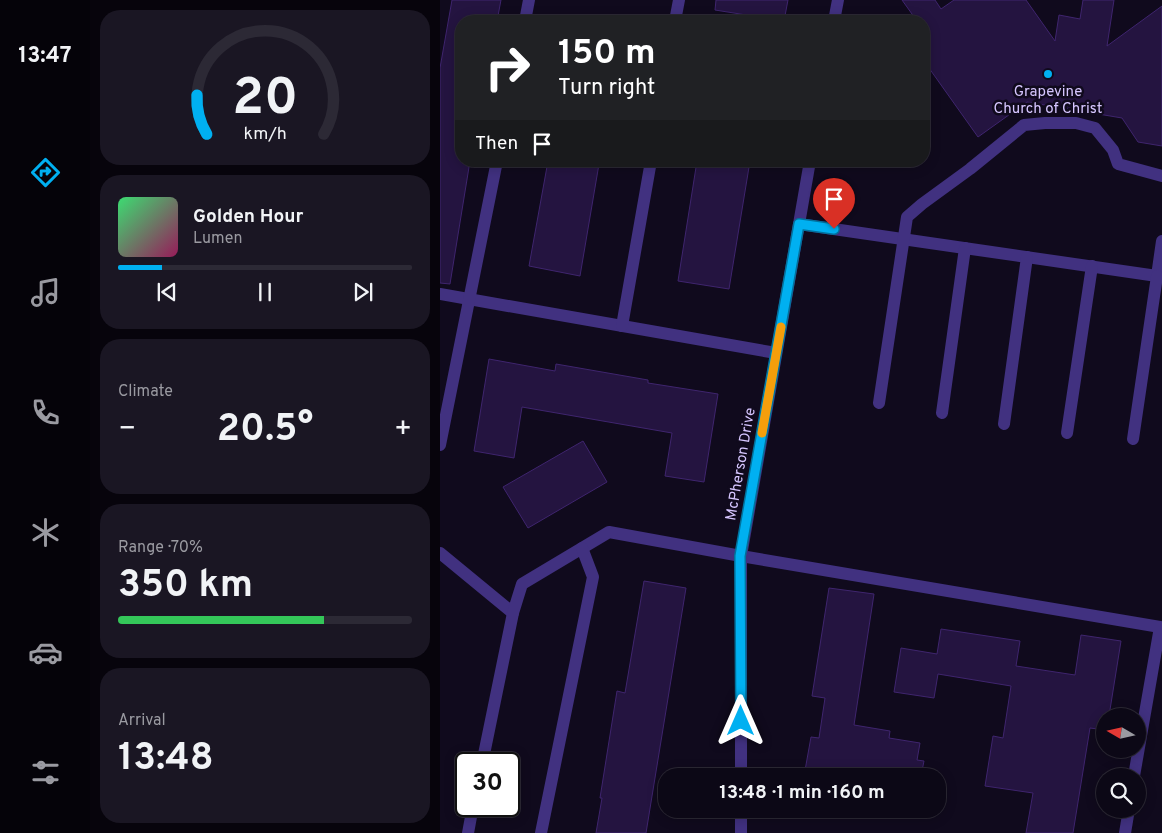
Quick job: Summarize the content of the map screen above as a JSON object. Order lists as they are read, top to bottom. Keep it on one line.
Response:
{"streets":{"street":["McPherson Drive"]},"places":["Grapevine Church of Christ"],"north":"left","page":{"tabs":"13:47","turn":["150 m","Turn right"],"then":"Then","song":["Golden Hour","Lumen"],"tile":["Climate",["Range · 70%","350 km"],["Arrival","13:48"]],"heat":["−","20.5°","+"],"limit":"30","trip":"13:48 · 1 min · 160 m","gauge":["20","km/h"]}}
